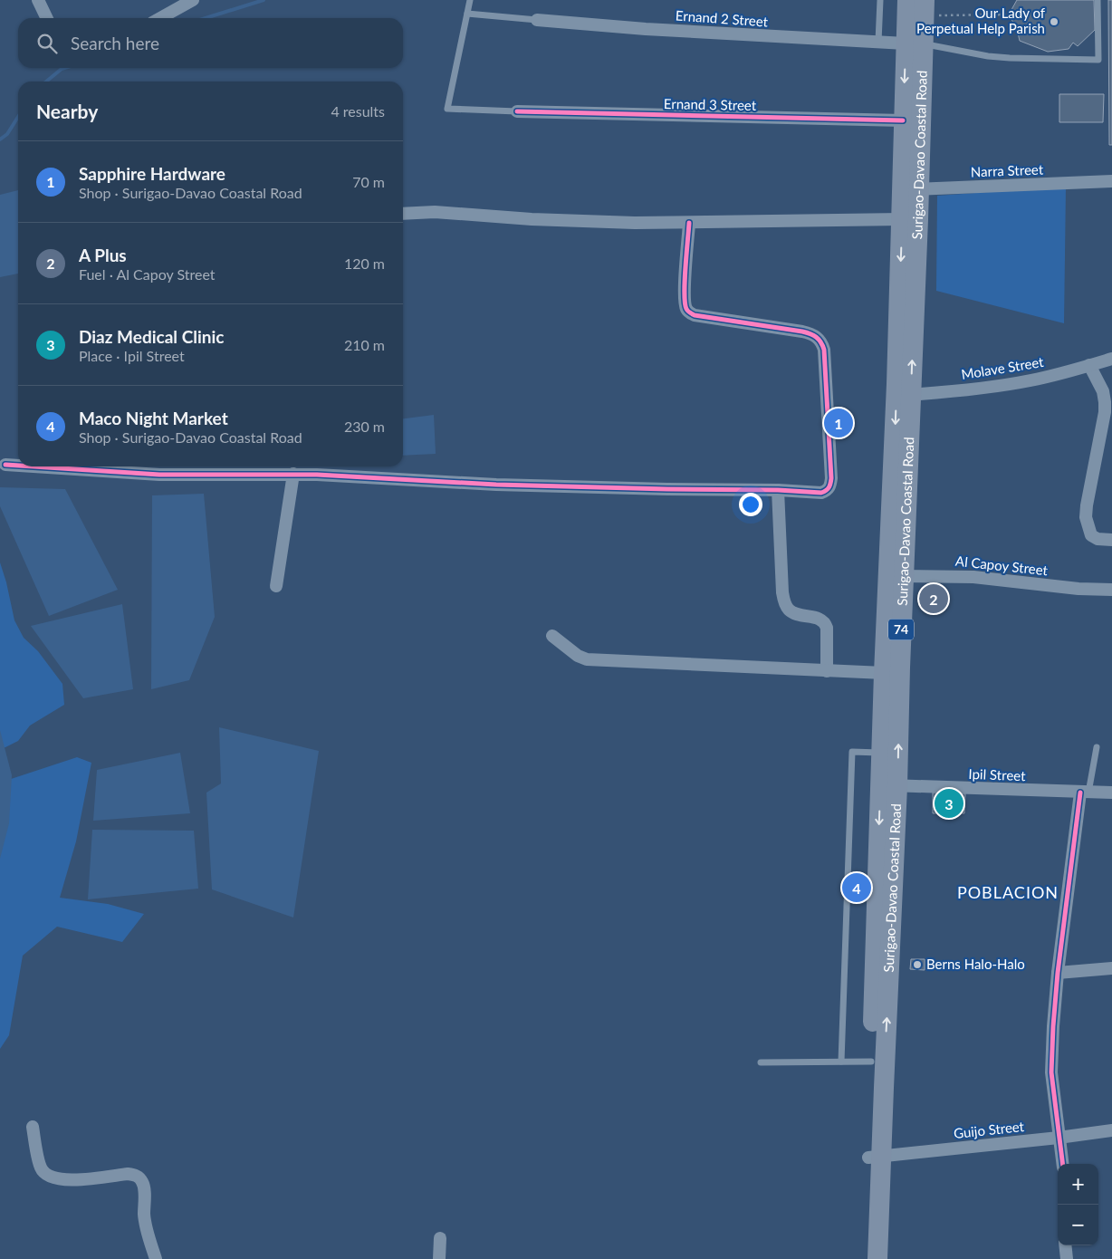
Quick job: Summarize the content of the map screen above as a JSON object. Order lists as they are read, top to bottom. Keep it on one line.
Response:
{"streets":{"highway":["Surigao-Davao Coastal Road","74"],"street":["Ernand 2 Street","Ernand 3 Street","Narra Street","Molave Street","Al Capoy Street","Ipil Street","Guijo Street"]},"crossings":[["Ernand 2 Street","Surigao-Davao Coastal Road"],["Ernand 3 Street","Surigao-Davao Coastal Road"],["Surigao-Davao Coastal Road","Narra Street"],["Surigao-Davao Coastal Road","Molave Street"],["Surigao-Davao Coastal Road","Al Capoy Street"],["Surigao-Davao Coastal Road","Ipil Street"],["Surigao-Davao Coastal Road","Guijo Street"]],"districts":["POBLACION"],"places":["Our Lady of Perpetual Help Parish","Berns Halo-Halo"],"page":{"search":"Search here","heading":["Nearby","4 results"],"list":[{"mark":"1","name":"Sapphire Hardware","note":"Shop · Surigao-Davao Coastal Road","value":"70 m"},{"mark":"2","name":"A Plus","note":"Fuel · Al Capoy Street","value":"120 m"},{"mark":"3","name":"Diaz Medical Clinic","note":"Place · Ipil Street","value":"210 m"},{"mark":"4","name":"Maco Night Market","note":"Shop · Surigao-Davao Coastal Road","value":"230 m"}],"pins":["1","2","3","4"],"map_buttons":["+","−"]}}
